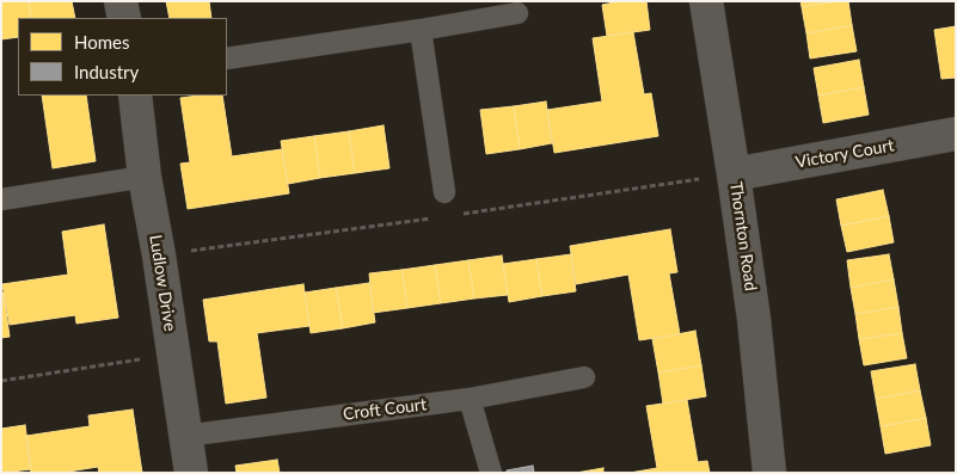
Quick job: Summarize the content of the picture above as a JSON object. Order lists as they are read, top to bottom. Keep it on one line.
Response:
{"streets":{"street":["Victory Court","Thornton Road","Ludlow Drive"],"lane":["Croft Court"]},"crossings":[["Victory Court","Thornton Road"],["Ludlow Drive","Croft Court"]],"legend":["Homes","Industry"]}
